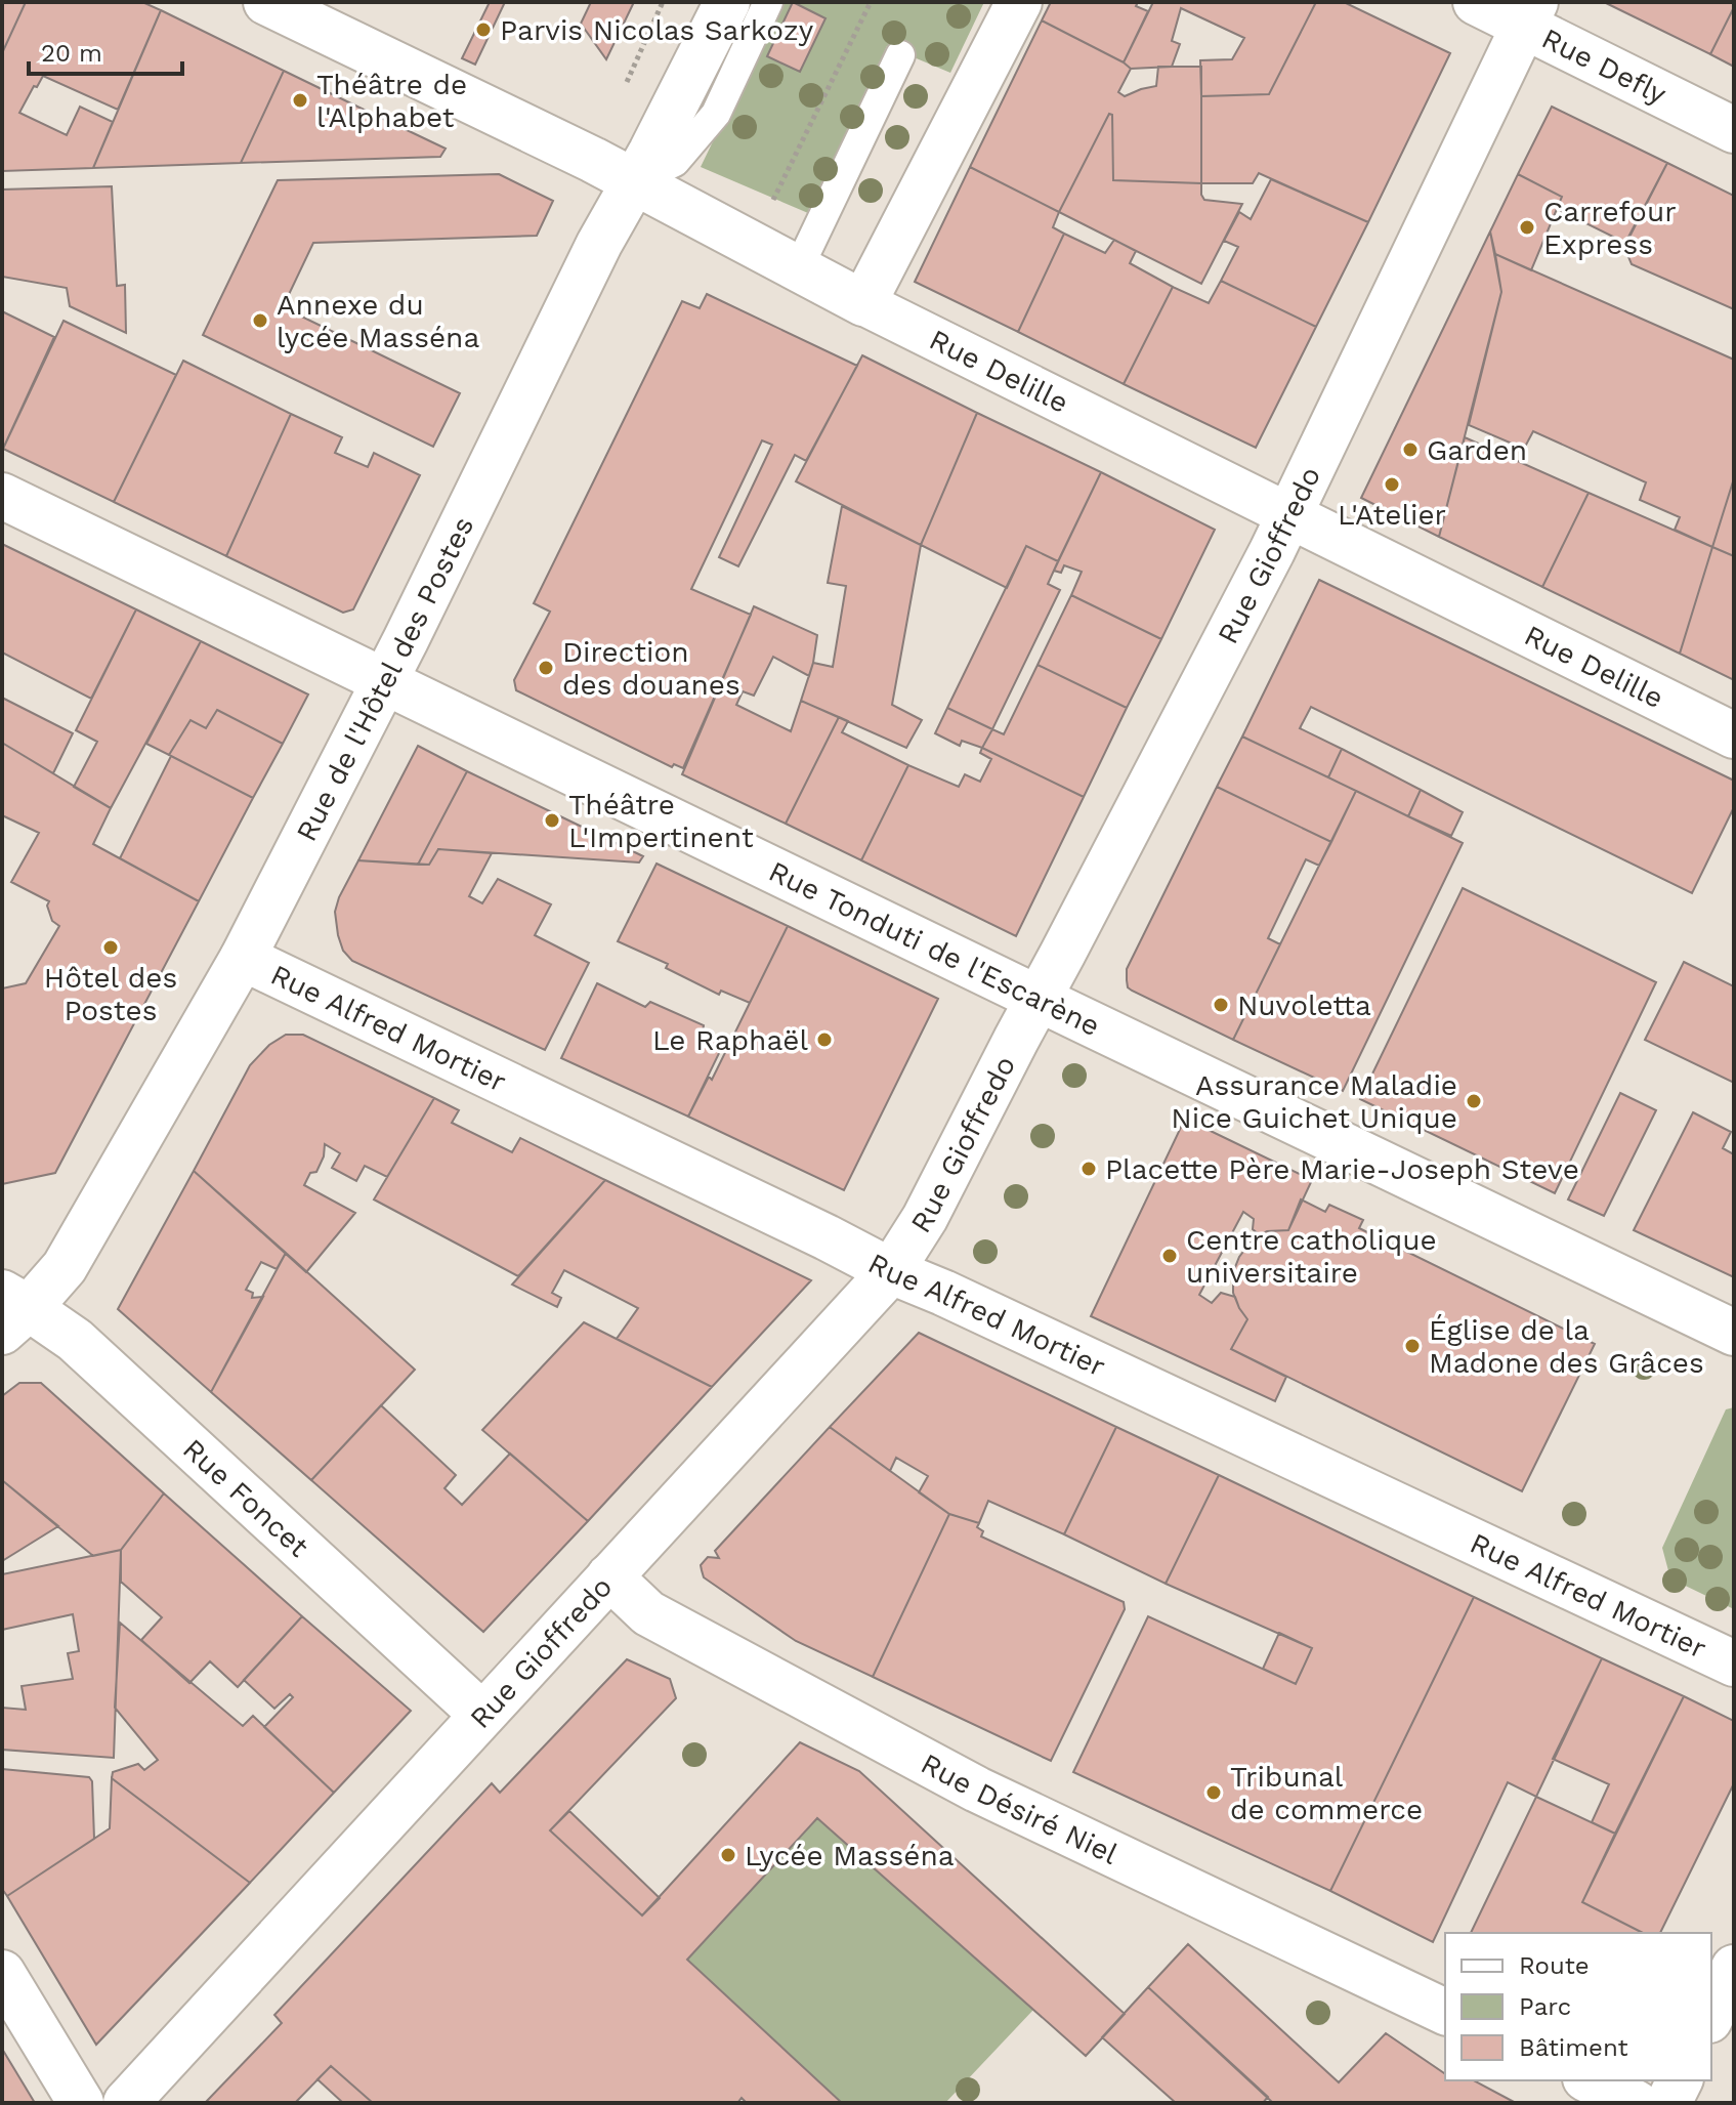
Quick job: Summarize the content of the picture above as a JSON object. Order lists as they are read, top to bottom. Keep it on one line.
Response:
{"streets":{"street":["Rue Defly","Rue Delille","Rue Gioffredo","Rue de l'Hôtel des Postes","Rue Tonduti de l'Escarène","Rue Alfred Mortier","Rue Foncet","Rue Désiré Niel"]},"crossings":[["Rue Defly","Rue Gioffredo"],["Rue Delille","Rue Gioffredo"],["Rue Delille","Rue de l'Hôtel des Postes"],["Rue Gioffredo","Rue Tonduti de l'Escarène"],["Rue Gioffredo","Rue Alfred Mortier"],["Rue Gioffredo","Rue Foncet"],["Rue Gioffredo","Rue Désiré Niel"],["Rue de l'Hôtel des Postes","Rue Tonduti de l'Escarène"],["Rue de l'Hôtel des Postes","Rue Alfred Mortier"],["Rue de l'Hôtel des Postes","Rue Foncet"]],"places":["Parvis Nicolas Sarkozy","Théâtre de l'Alphabet","Carrefour Express","Annexe du lycée Masséna","Garden","L'Atelier","Direction des douanes","Théâtre L'Impertinent","Hôtel des Postes","Nuvoletta","Le Raphaël","Assurance Maladie Nice Guichet Unique","Placette Père Marie-Joseph Steve","Centre catholique universitaire","Église de la Madone des Grâces","Tribunal de commerce","Lycée Masséna"],"legend":["Route","Parc","Bâtiment"],"scale_bar":"20 m"}
